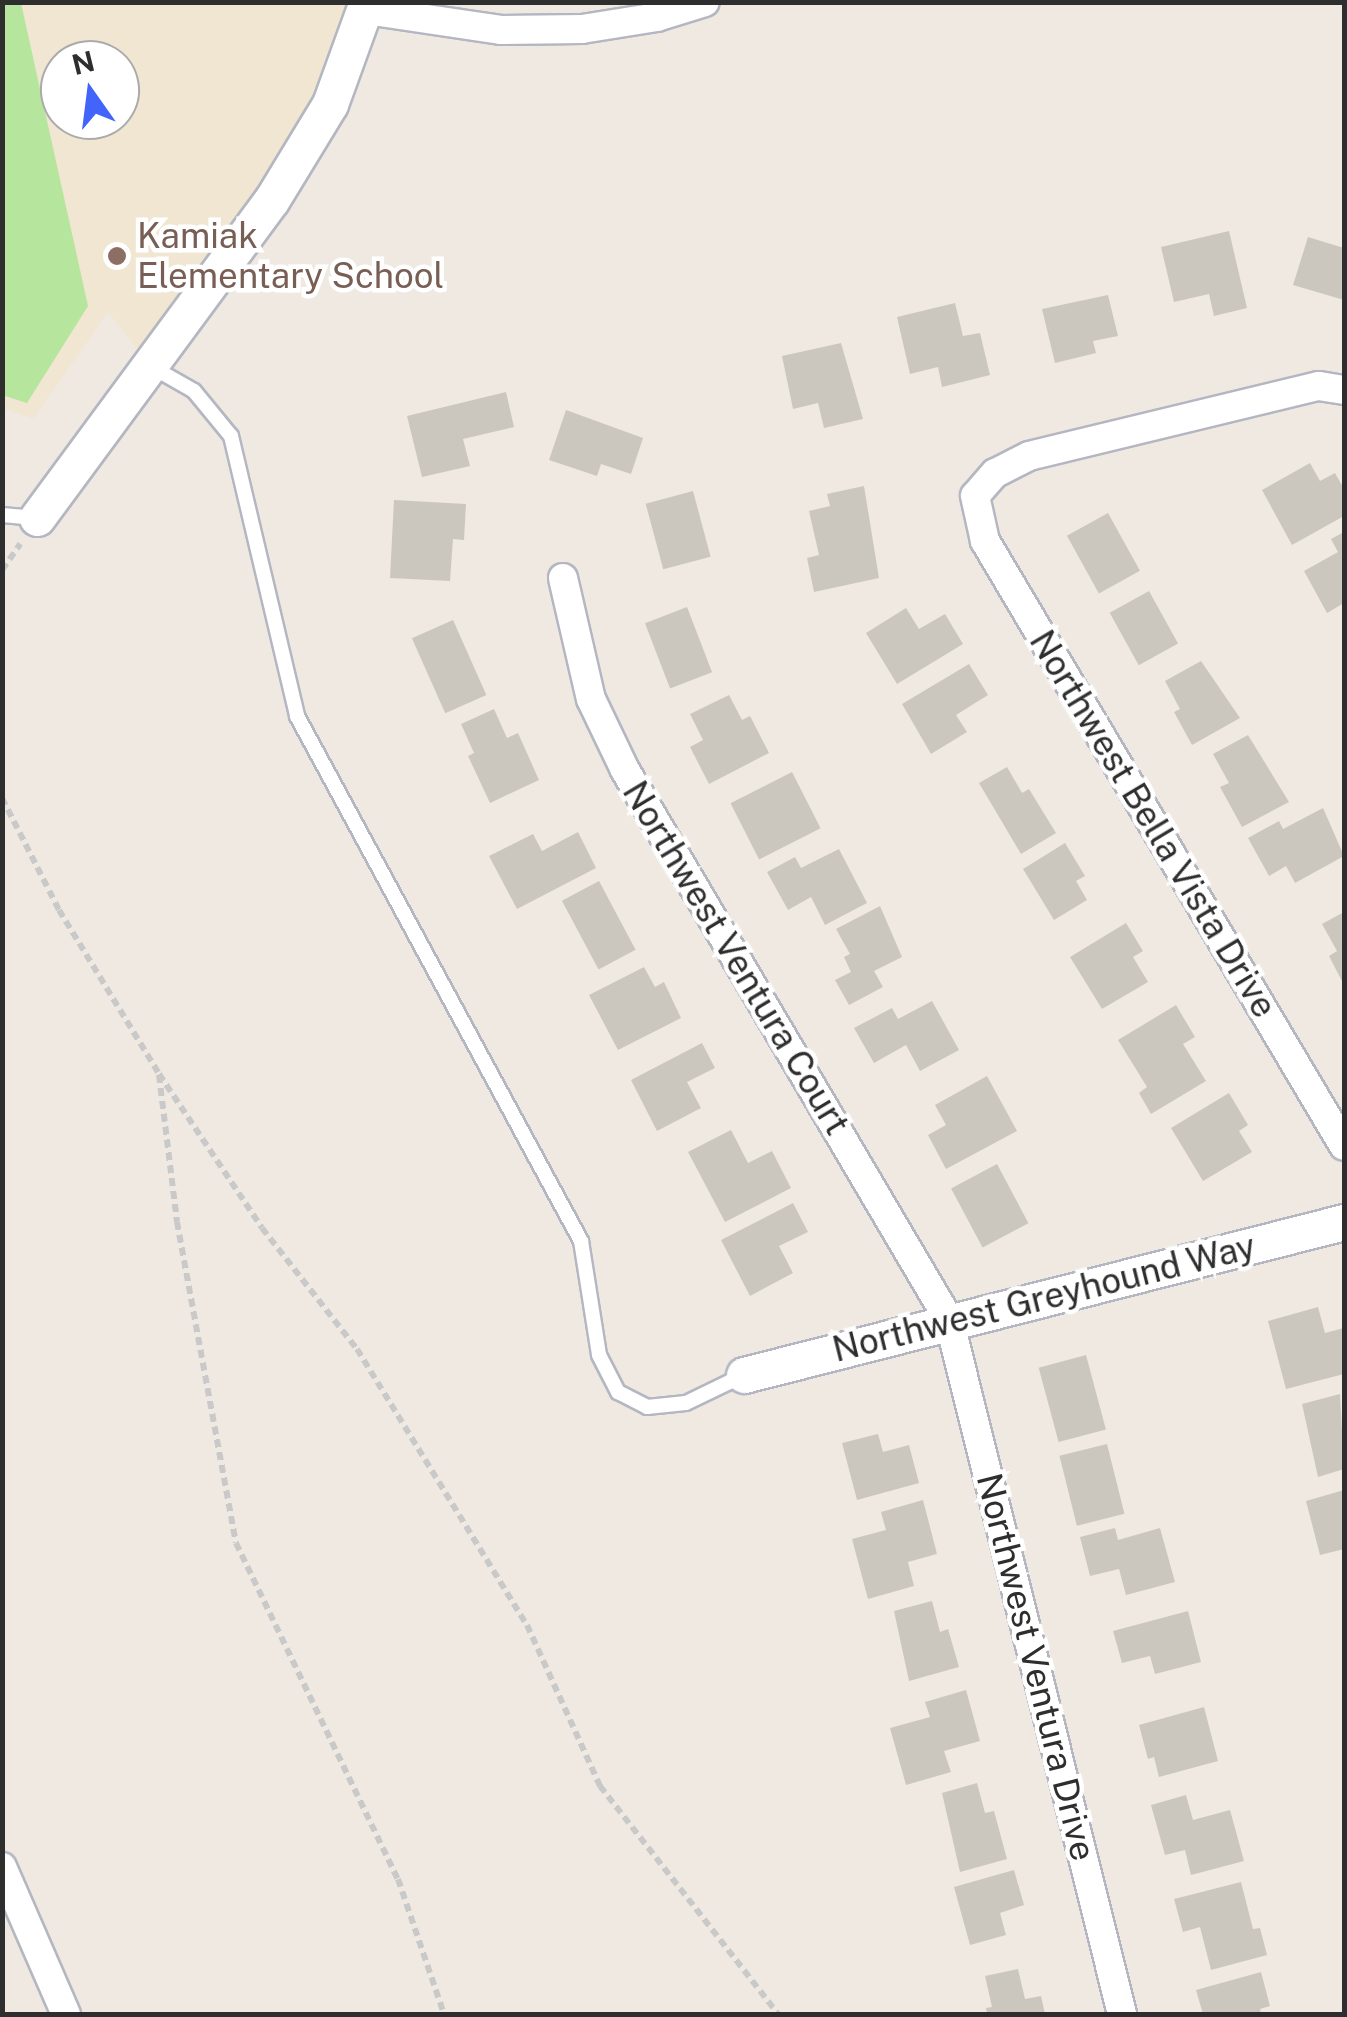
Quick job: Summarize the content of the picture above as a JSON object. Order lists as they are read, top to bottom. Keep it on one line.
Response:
{"streets":{"street":["Northwest Bella Vista Drive","Northwest Ventura Court","Northwest Greyhound Way","Northwest Ventura Drive"]},"crossings":[["Northwest Ventura Court","Northwest Greyhound Way"],["Northwest Ventura Court","Northwest Ventura Drive"],["Northwest Greyhound Way","Northwest Ventura Drive"]],"places":["Kamiak Elementary School"],"north":"top"}
